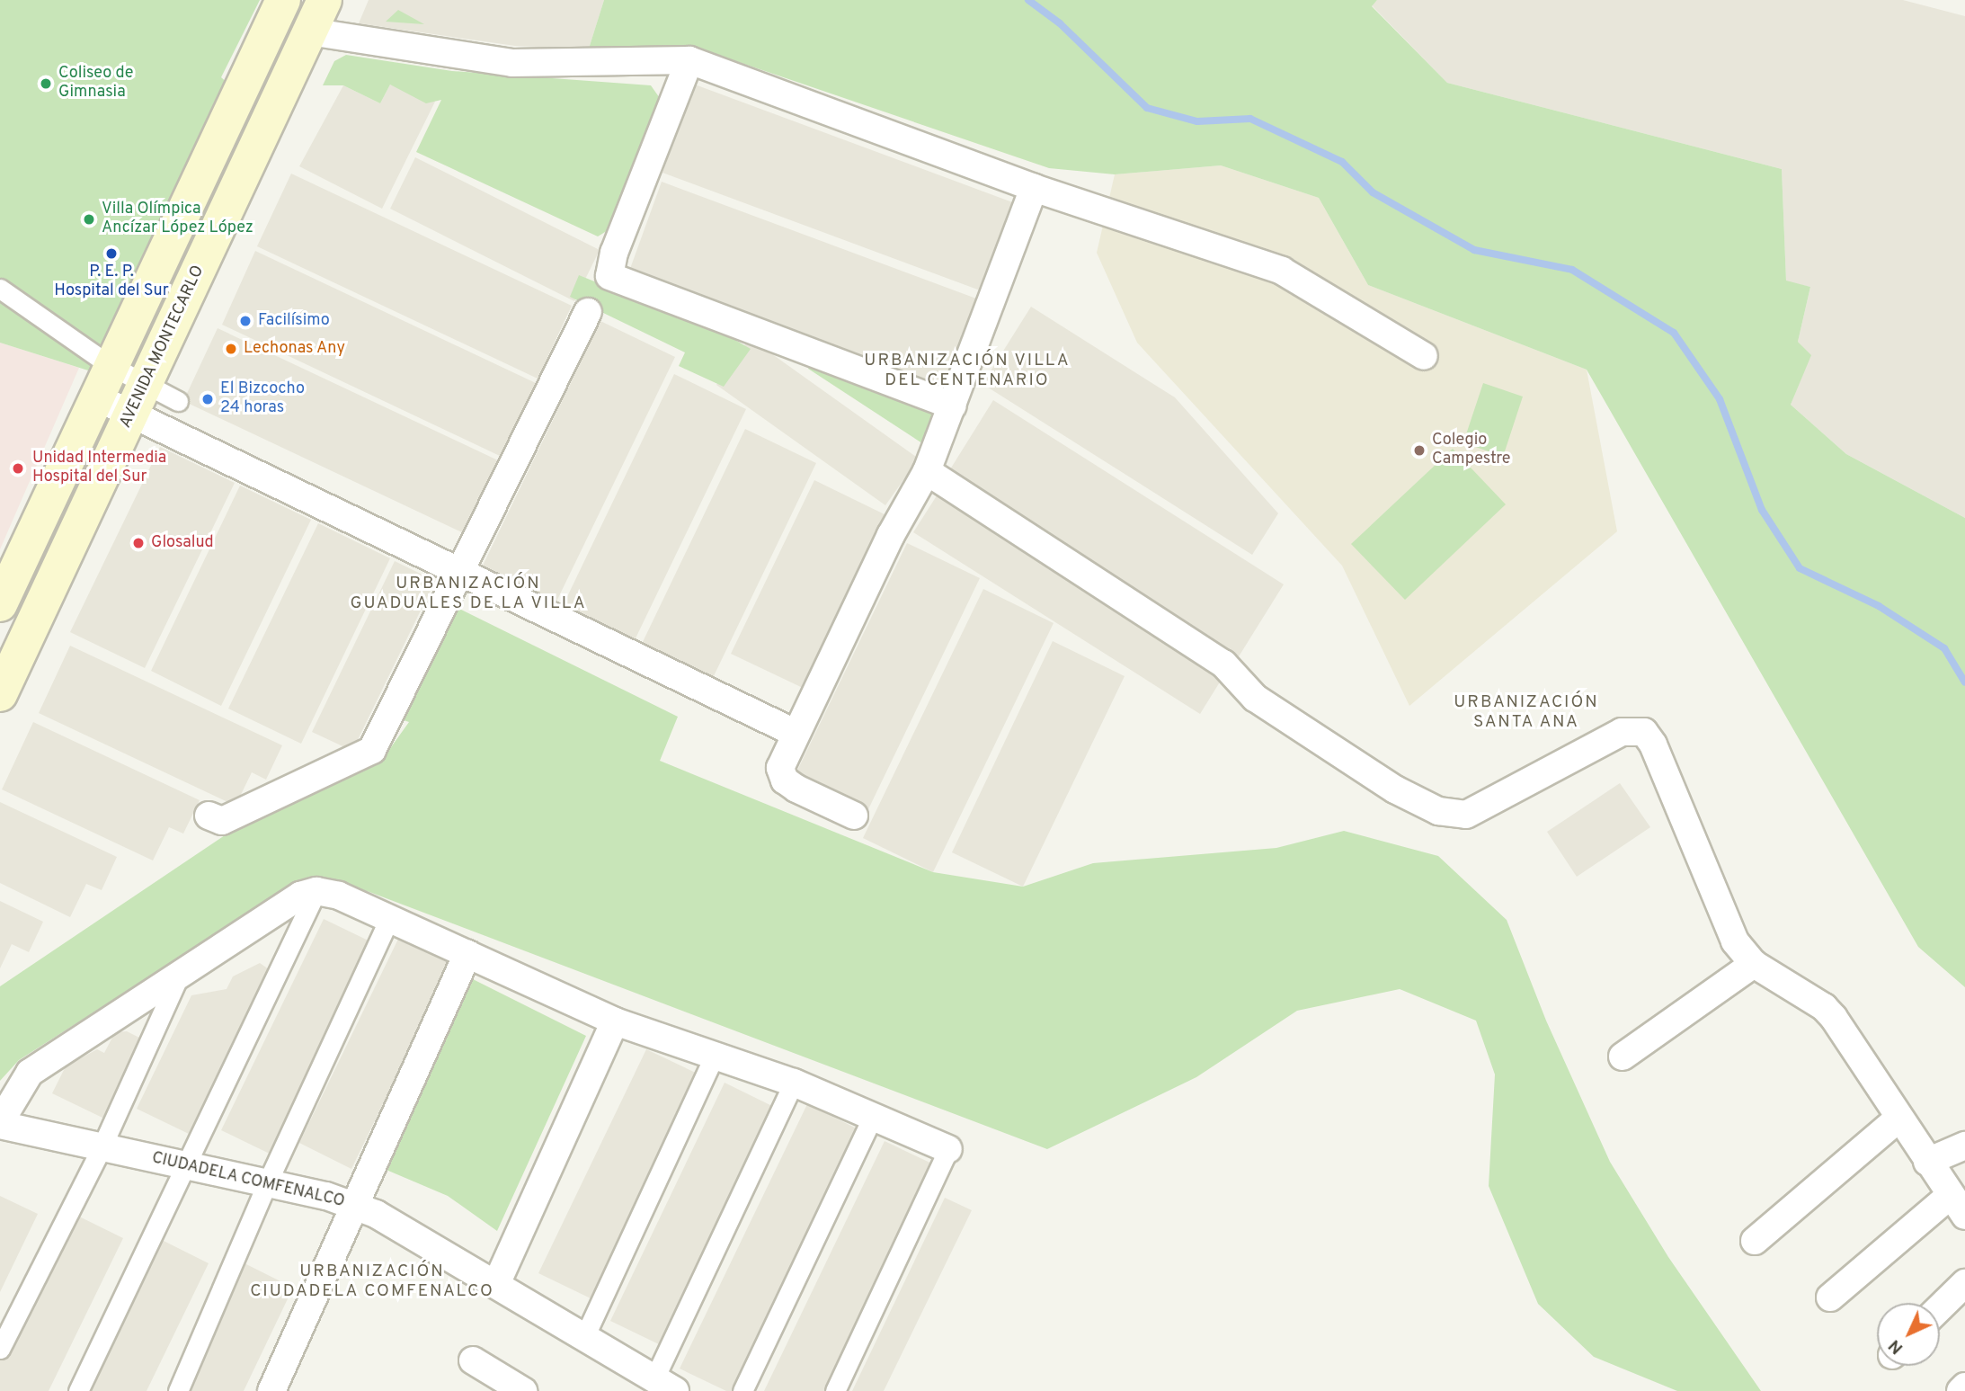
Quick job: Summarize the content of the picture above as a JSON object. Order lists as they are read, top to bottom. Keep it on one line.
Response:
{"streets":{"main road":["AVENIDA MONTECARLO"],"street":["CIUDADELA COMFENALCO"]},"districts":["URBANIZACIÓN VILLA DEL CENTENARIO","URBANIZACIÓN GUADUALES DE LA VILLA","URBANIZACIÓN SANTA ANA","URBANIZACIÓN CIUDADELA COMFENALCO"],"places":["Coliseo de Gimnasia","Villa Olímpica Ancízar López López","P. E. P. Hospital del Sur","Facilísimo","Lechonas Any","El Bizcocho 24 horas","Colegio Campestre","Unidad Intermedia Hospital del Sur","Glosalud"],"north":"bottom left"}
